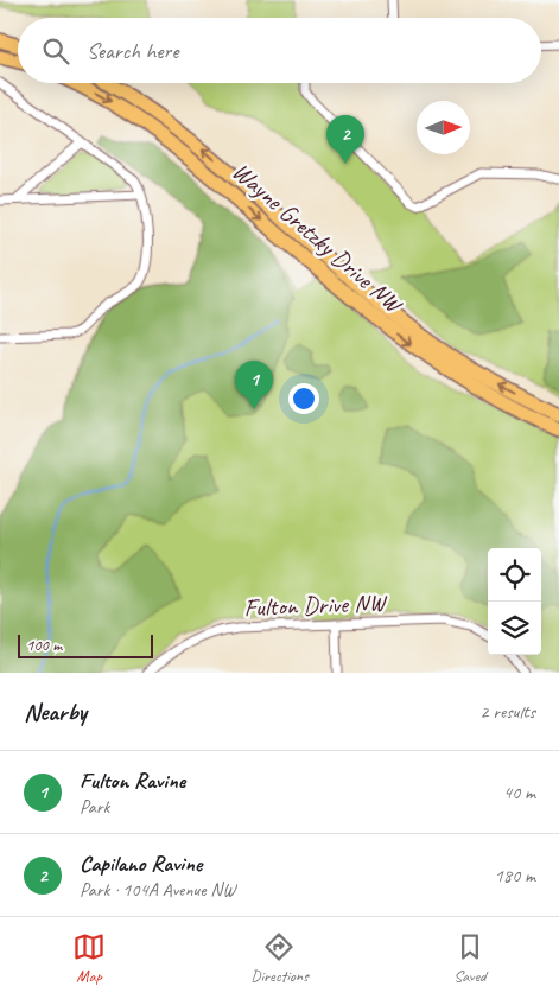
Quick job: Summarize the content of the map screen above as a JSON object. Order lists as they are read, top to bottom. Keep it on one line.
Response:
{"streets":{"main road":["Wayne Gretzky Drive NW"],"street":["Fulton Drive NW"]},"scale_bar":"100 m","north":"right","page":{"search":"Search here","pins":["2","1"],"scale":"100 m","heading":["Nearby","2 results"],"list":[{"mark":"1","name":"Fulton Ravine","note":"Park","value":"40 m"},{"mark":"2","name":"Capilano Ravine","note":"Park · 104A Avenue NW","value":"180 m"}],"nav":["Map","Directions","Saved"]}}
